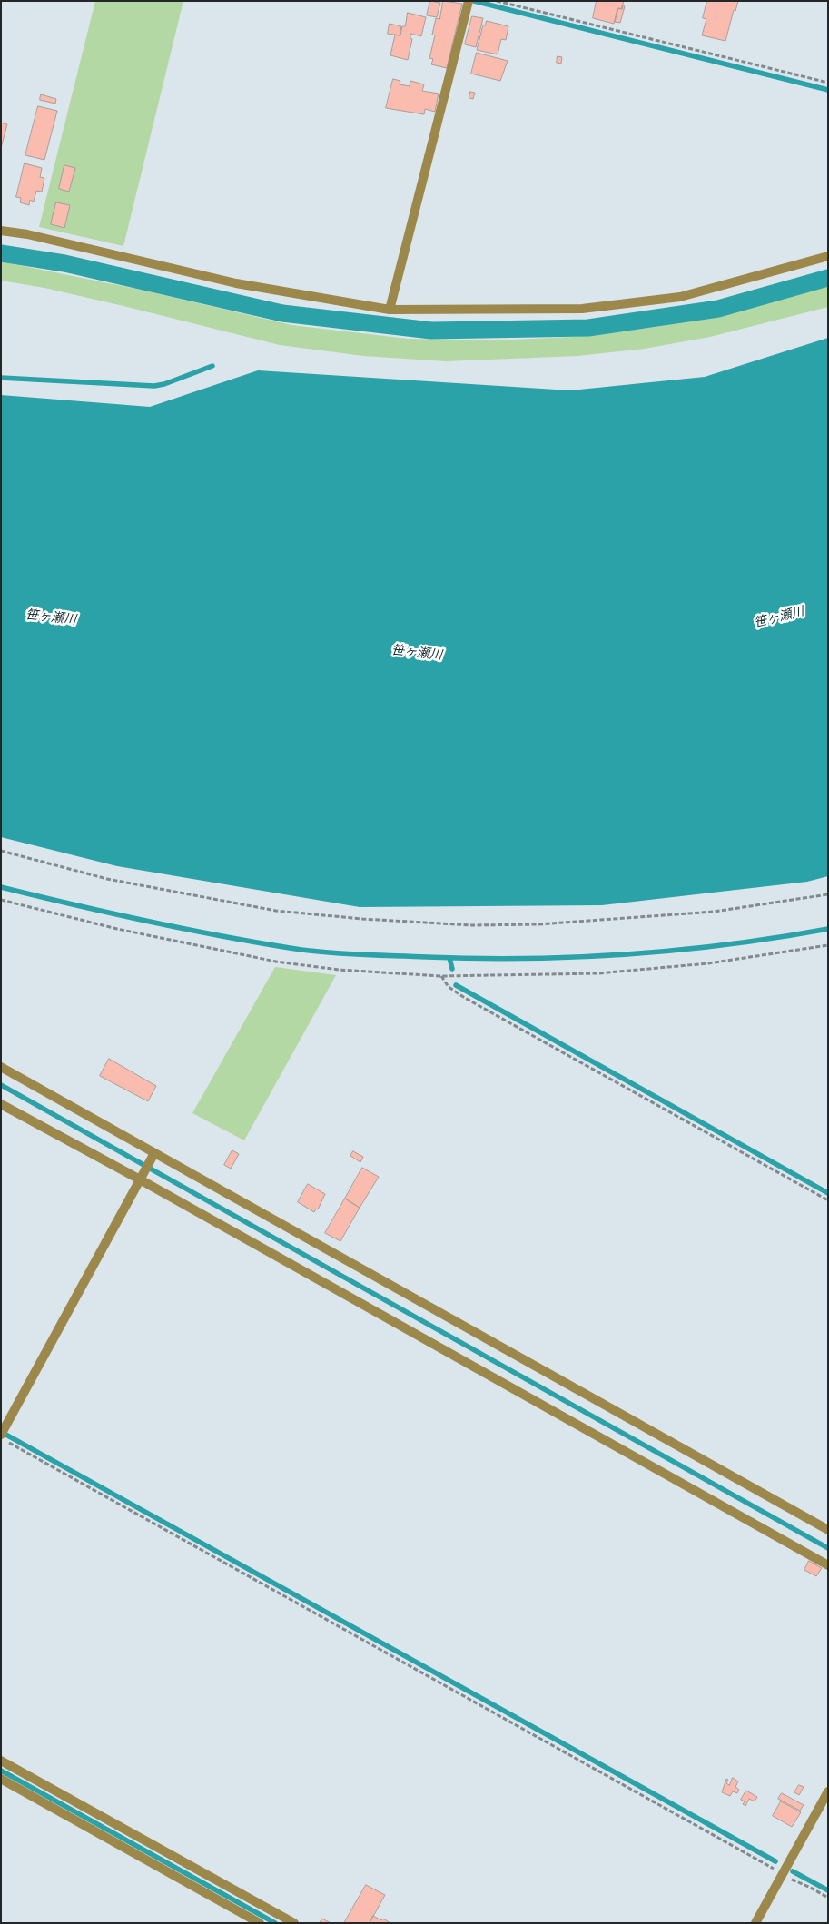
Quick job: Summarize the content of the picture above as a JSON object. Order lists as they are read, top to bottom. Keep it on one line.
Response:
{"water":["笹ヶ瀬川"]}
